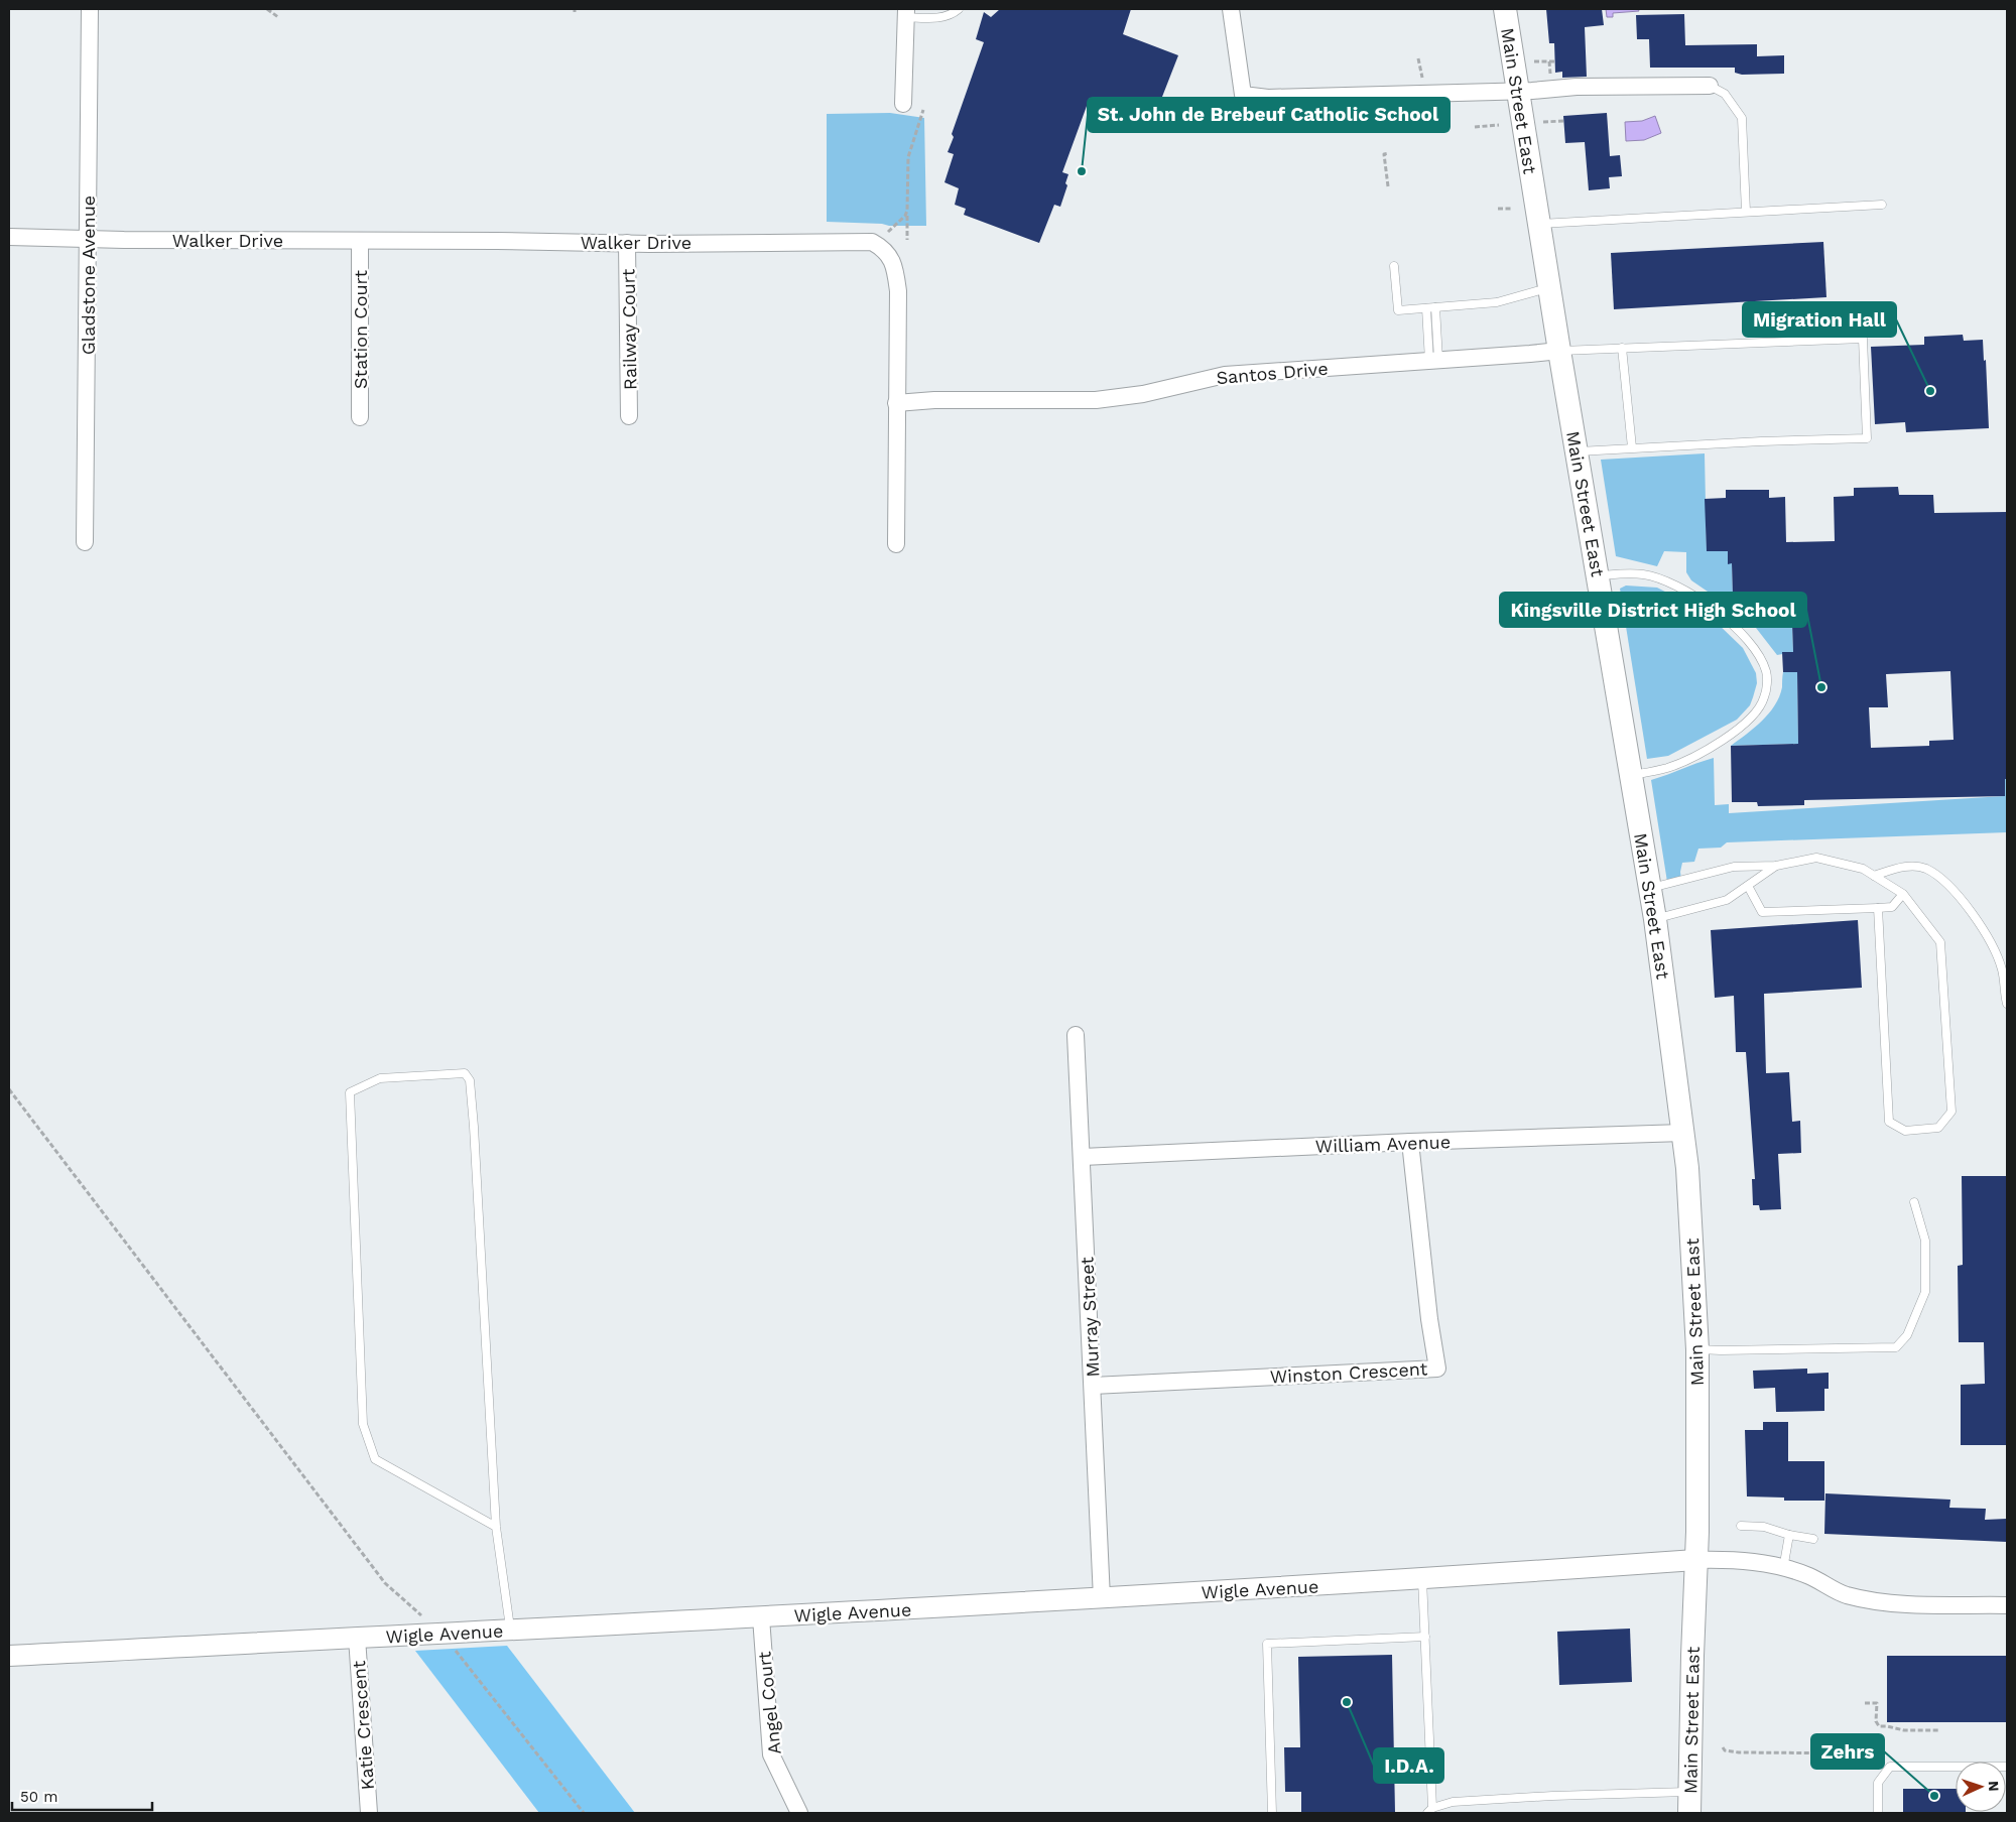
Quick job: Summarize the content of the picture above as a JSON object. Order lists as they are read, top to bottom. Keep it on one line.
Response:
{"streets":{"main road":["Main Street East"],"street":["Walker Drive","Gladstone Avenue","Station Court","Railway Court","Santos Drive","William Avenue","Murray Street","Winston Crescent","Wigle Avenue","Angel Court","Katie Crescent"]},"crossings":[["Main Street East","Santos Drive"],["Main Street East","William Avenue"],["Main Street East","Wigle Avenue"],["Walker Drive","Gladstone Avenue"],["Walker Drive","Station Court"],["Walker Drive","Railway Court"],["Walker Drive","Santos Drive"],["William Avenue","Murray Street"],["William Avenue","Winston Crescent"],["Murray Street","Winston Crescent"],["Murray Street","Wigle Avenue"],["Wigle Avenue","Angel Court"],["Wigle Avenue","Katie Crescent"]],"places":["St. John de Brebeuf Catholic School","Migration Hall","Kingsville District High School","I.D.A.","Zehrs"],"scale_bar":"50 m","north":"right"}
